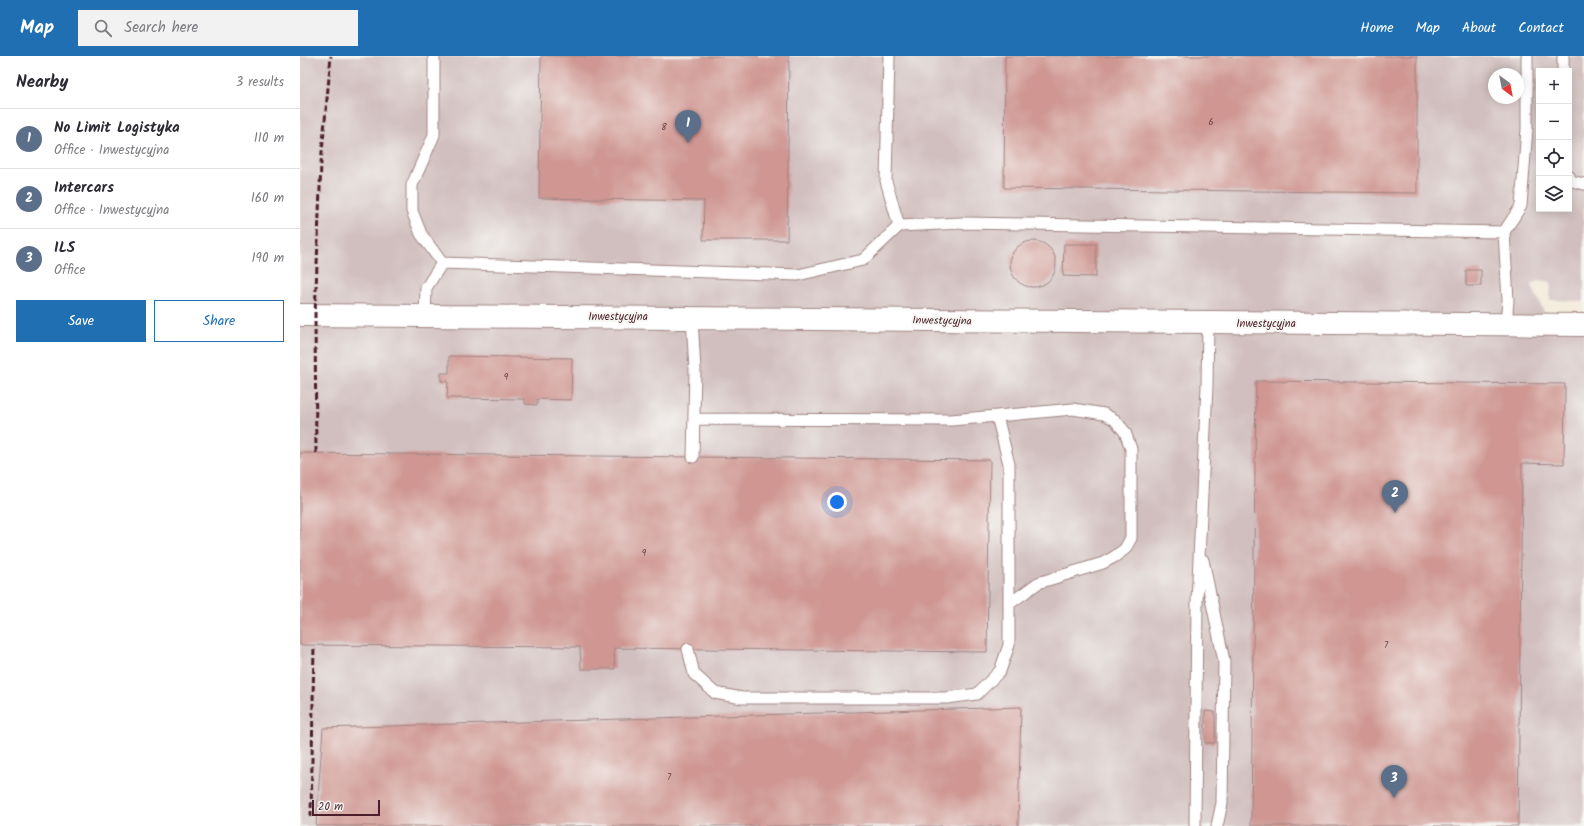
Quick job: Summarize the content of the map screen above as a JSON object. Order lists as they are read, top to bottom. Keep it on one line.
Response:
{"streets":{"street":["Inwestycyjna"]},"house_numbers":["6","8","9","9","7","7"],"scale_bar":"20 m","north":"bottom right","page":{"header":"Map","search":"Search here","nav":["Home","Map","About","Contact"],"heading":["Nearby","3 results"],"map_buttons":["+","−"],"list":[{"mark":"1","name":"No Limit Logistyka","note":"Office · Inwestycyjna","value":"110 m"},{"mark":"2","name":"Intercars","note":"Office · Inwestycyjna","value":"160 m"},{"mark":"3","name":"ILS","note":"Office","value":"190 m"}],"pins":["1","2","3"],"buttons":["Save","Share"],"scale":"20 m"}}
